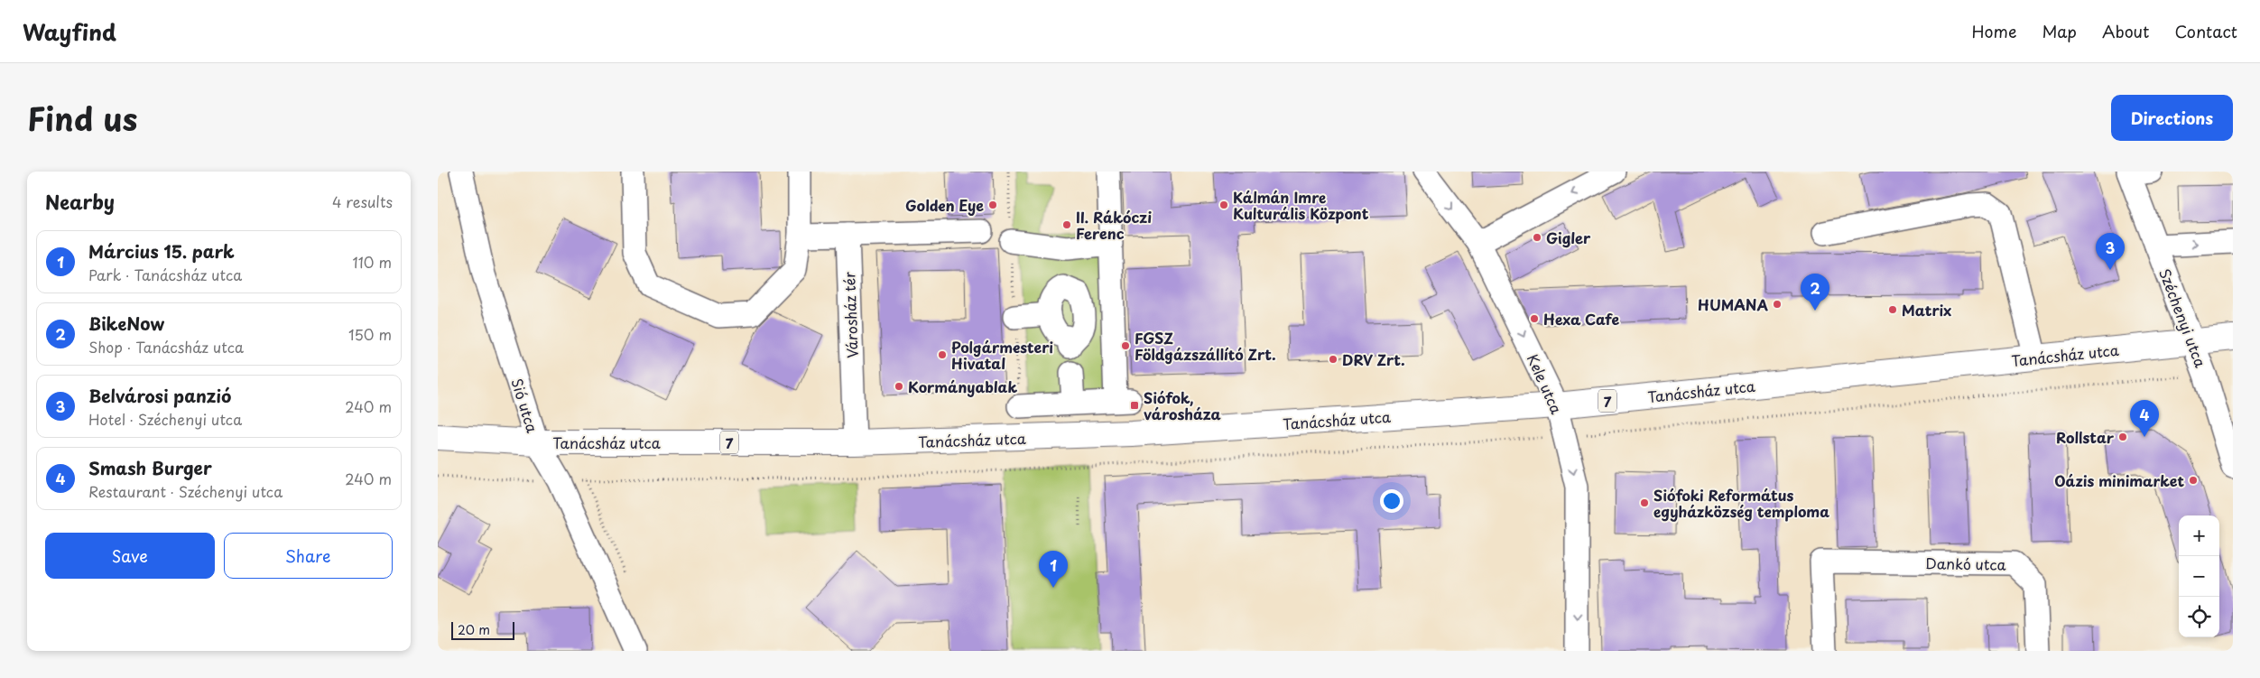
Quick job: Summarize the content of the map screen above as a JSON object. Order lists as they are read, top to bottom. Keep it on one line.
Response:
{"streets":{"main road":["Tanácsház utca","7"],"street":["Városház tér","Széchenyi utca","Kele utca","Sió utca","Dankó utca"]},"crossings":[["Városház tér","Tanácsház utca"],["Széchenyi utca","Tanácsház utca"],["Tanácsház utca","Kele utca"],["Tanácsház utca","Sió utca"]],"one_way":["Kele utca"],"places":{"other":["Golden Eye","Kálmán Imre Kulturális Központ","II. Rákóczi Ferenc","Gigler","HUMANA","Matrix","Hexa Cafe","FGSZ Földgázszállító Zrt.","Polgármesteri Hivatal","DRV Zrt.","Kormányablak","Rollstar","Oázis minimarket","Siófoki Református egyházközség temploma"],"transit":["Siófok, városháza"]},"scale_bar":"20 m","page":{"header":"Wayfind","nav":["Home","Map","About","Contact"],"title":"Find us","buttons":["Directions",["Save","Share"]],"heading":["Nearby","4 results"],"list":[{"mark":"1","name":"Március 15. park","note":"Park · Tanácsház utca","value":"110 m"},{"mark":"2","name":"BikeNow","note":"Shop · Tanácsház utca","value":"150 m"},{"mark":"3","name":"Belvárosi panzió","note":"Hotel · Széchenyi utca","value":"240 m"},{"mark":"4","name":"Smash Burger","note":"Restaurant · Széchenyi utca","value":"240 m"}],"pins":["3","2","4","1"],"map_buttons":["+","−"],"scale":"20 m"}}
